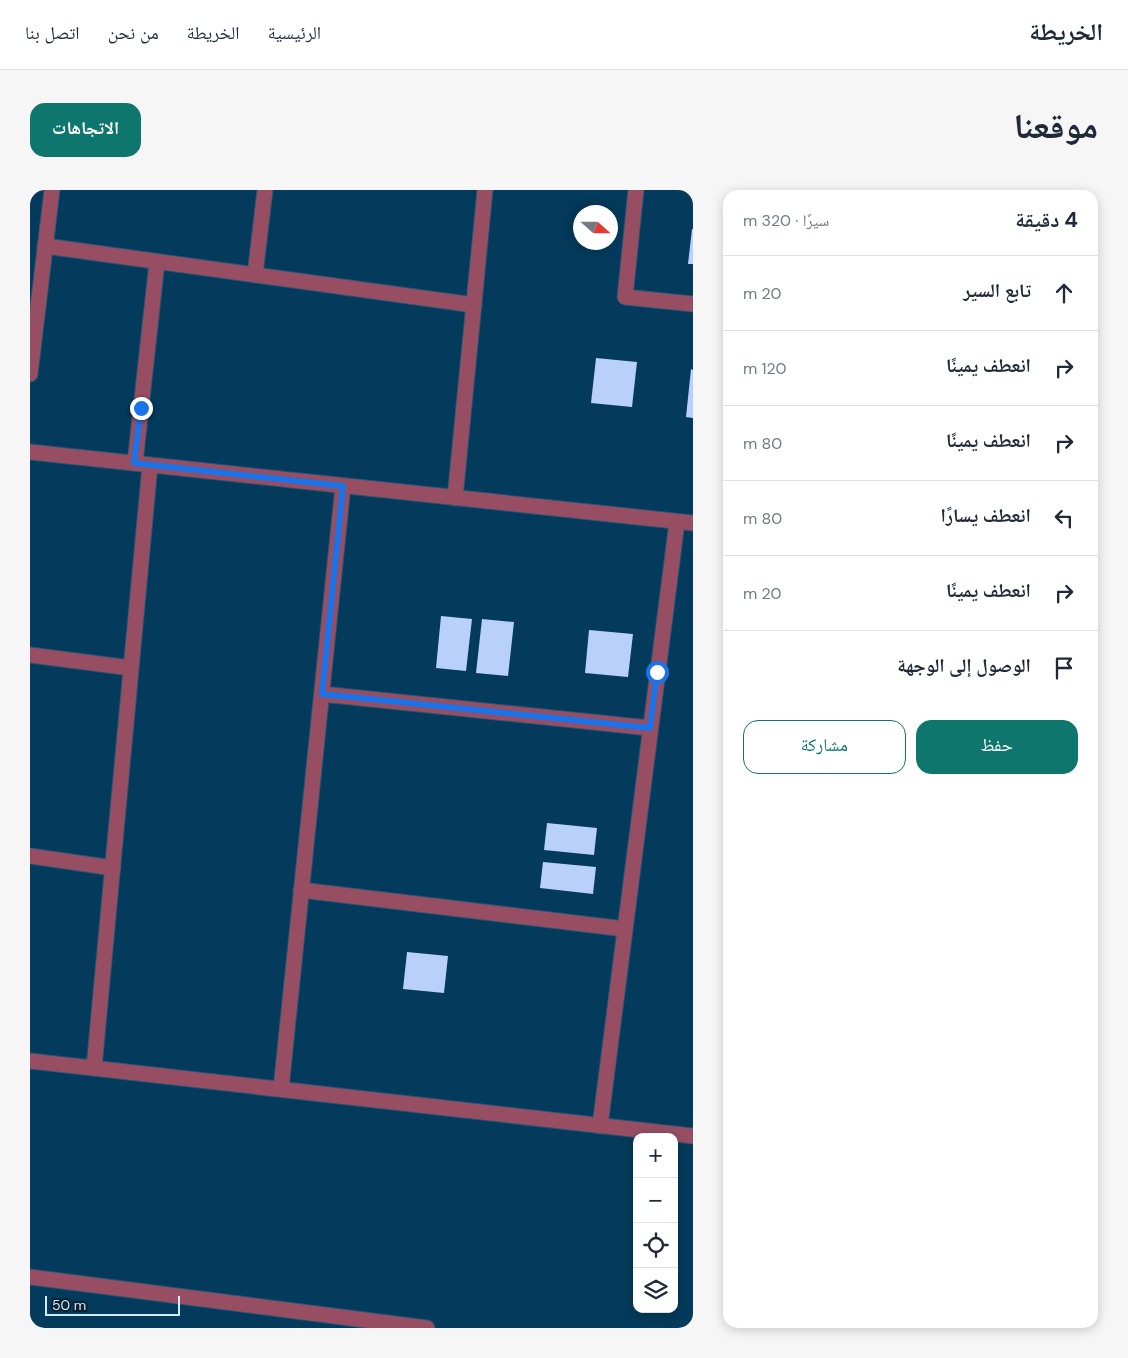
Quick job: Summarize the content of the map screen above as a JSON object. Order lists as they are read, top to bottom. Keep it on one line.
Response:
{"scale_bar":"50 m","north":"right","page":{"header":"الخريطة","nav":["الرئيسية","الخريطة","من نحن","اتصل بنا"],"title":"موقعنا","buttons":["الاتجاهات",["حفظ","مشاركة"]],"heading":["4 دقيقة","سيرًا · 320 m"],"list":[["تابع السير","20 m"],["انعطف يمينًا","120 m"],["انعطف يمينًا","80 m"],["انعطف يسارًا","80 m"],["انعطف يمينًا","20 m"],"الوصول إلى الوجهة"],"map_buttons":["+","−"],"scale":"50 m"}}
